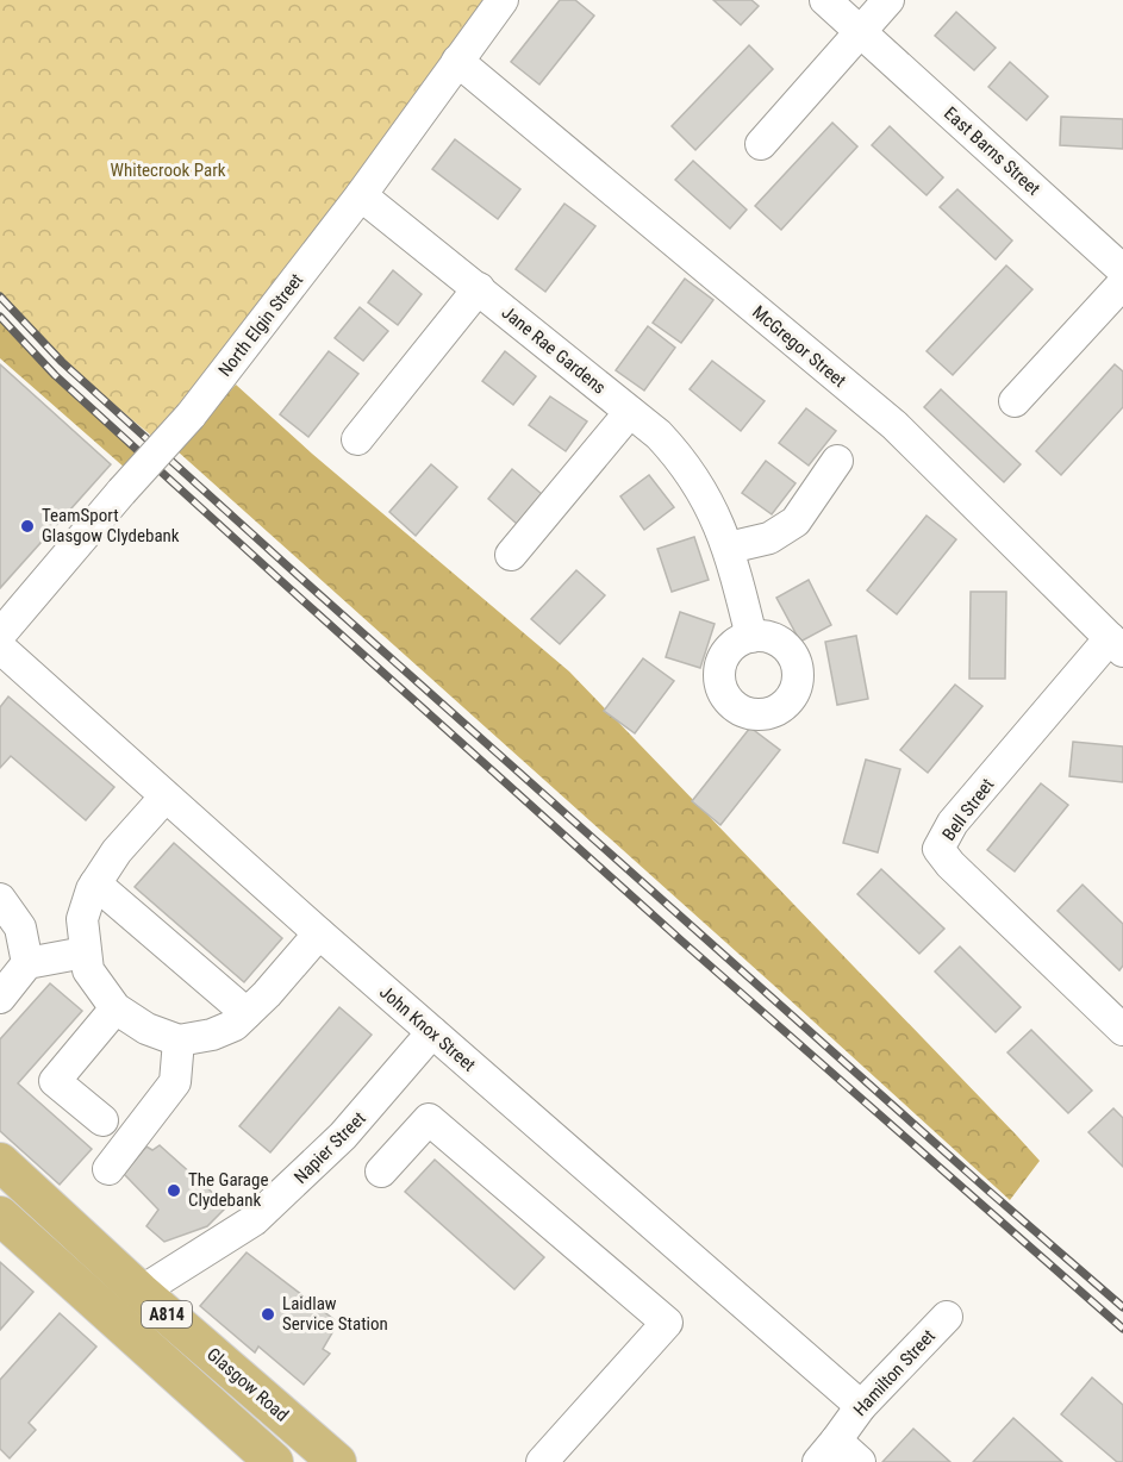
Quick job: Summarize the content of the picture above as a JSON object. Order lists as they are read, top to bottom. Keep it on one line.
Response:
{"streets":{"main road":["A814","Glasgow Road"],"street":["East Barns Street","North Elgin Street","McGregor Street","Jane Rae Gardens","Bell Street","John Knox Street","Napier Street","Hamilton Street"]},"crossings":[["North Elgin Street","McGregor Street"],["North Elgin Street","Jane Rae Gardens"],["McGregor Street","Bell Street"],["John Knox Street","Napier Street"],["John Knox Street","Hamilton Street"],["Napier Street","Glasgow Road"]],"parks":["Whitecrook Park"],"places":["TeamSport Glasgow Clydebank","The Garage Clydebank","Laidlaw Service Station"]}
